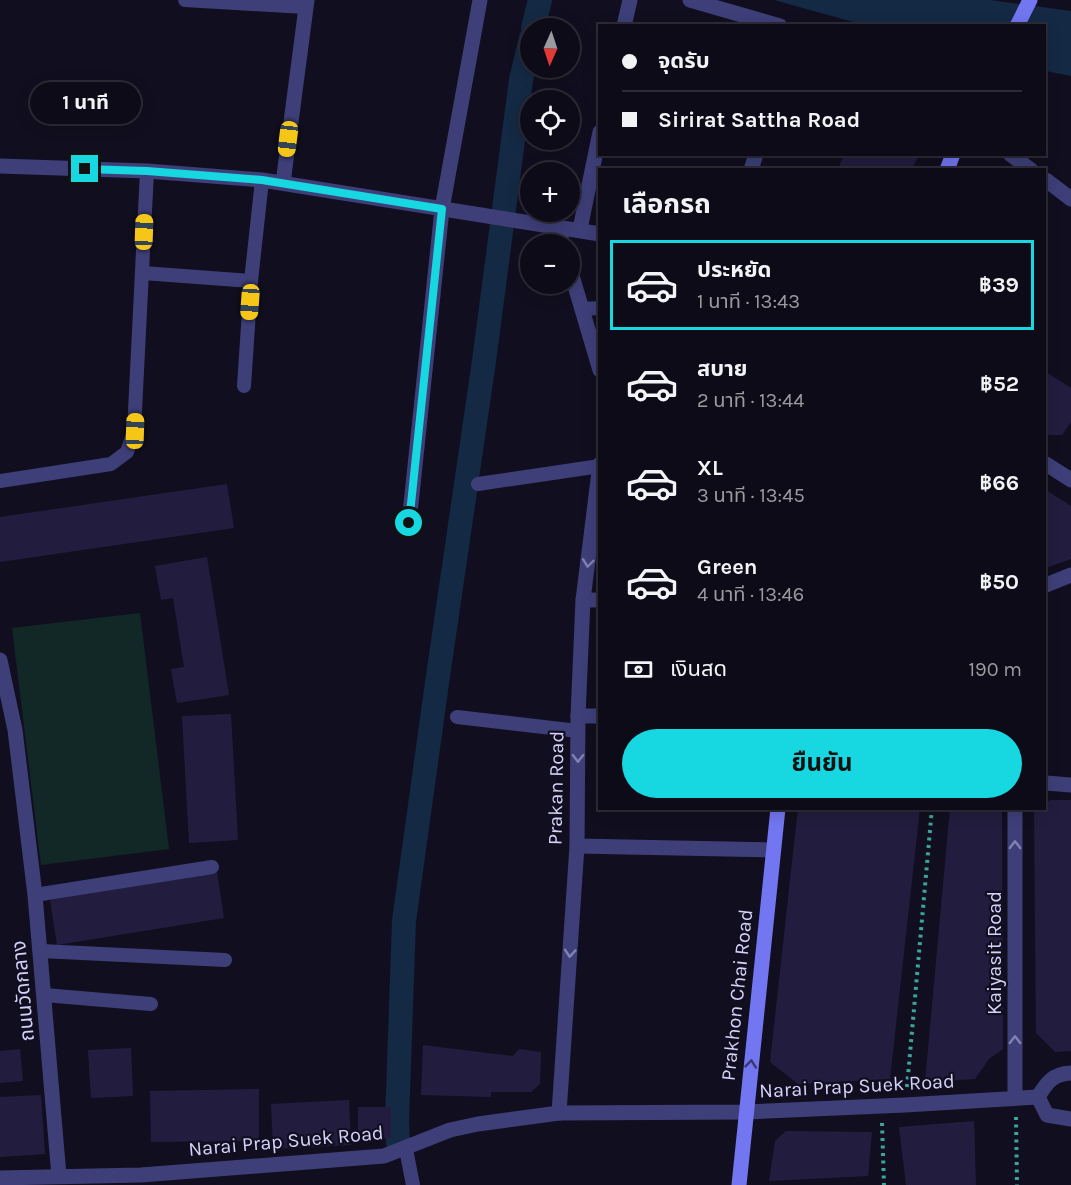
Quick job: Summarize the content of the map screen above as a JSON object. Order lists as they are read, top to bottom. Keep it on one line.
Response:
{"streets":{"main road":["Prakhon Chai Road"],"street":["Prakan Road","Kaiyasit Road","ถนนวัดกลาง","Narai Prap Suek Road"]},"crossings":[["Prakan Road","Narai Prap Suek Road"],["Kaiyasit Road","Narai Prap Suek Road"],["ถนนวัดกลาง","Narai Prap Suek Road"],["Prakhon Chai Road","Narai Prap Suek Road"]],"one_way":["Prakan Road","Kaiyasit Road","Prakhon Chai Road"],"north":"bottom","page":{"map_buttons":["+","−"],"banner":["จุดรับ","Sirirat Sattha Road"],"bubble":"1 นาที","heading":"เลือกรถ","list":[{"name":"ประหยัด","note":"1 นาที · 13:43","value":"฿39"},{"name":"สบาย","note":"2 นาที · 13:44","value":"฿52"},{"name":"XL","note":"3 นาที · 13:45","value":"฿66"},{"name":"Green","note":"4 นาที · 13:46","value":"฿50"}],"pay":["เงินสด","190 m"],"buttons":"ยืนยัน"}}
